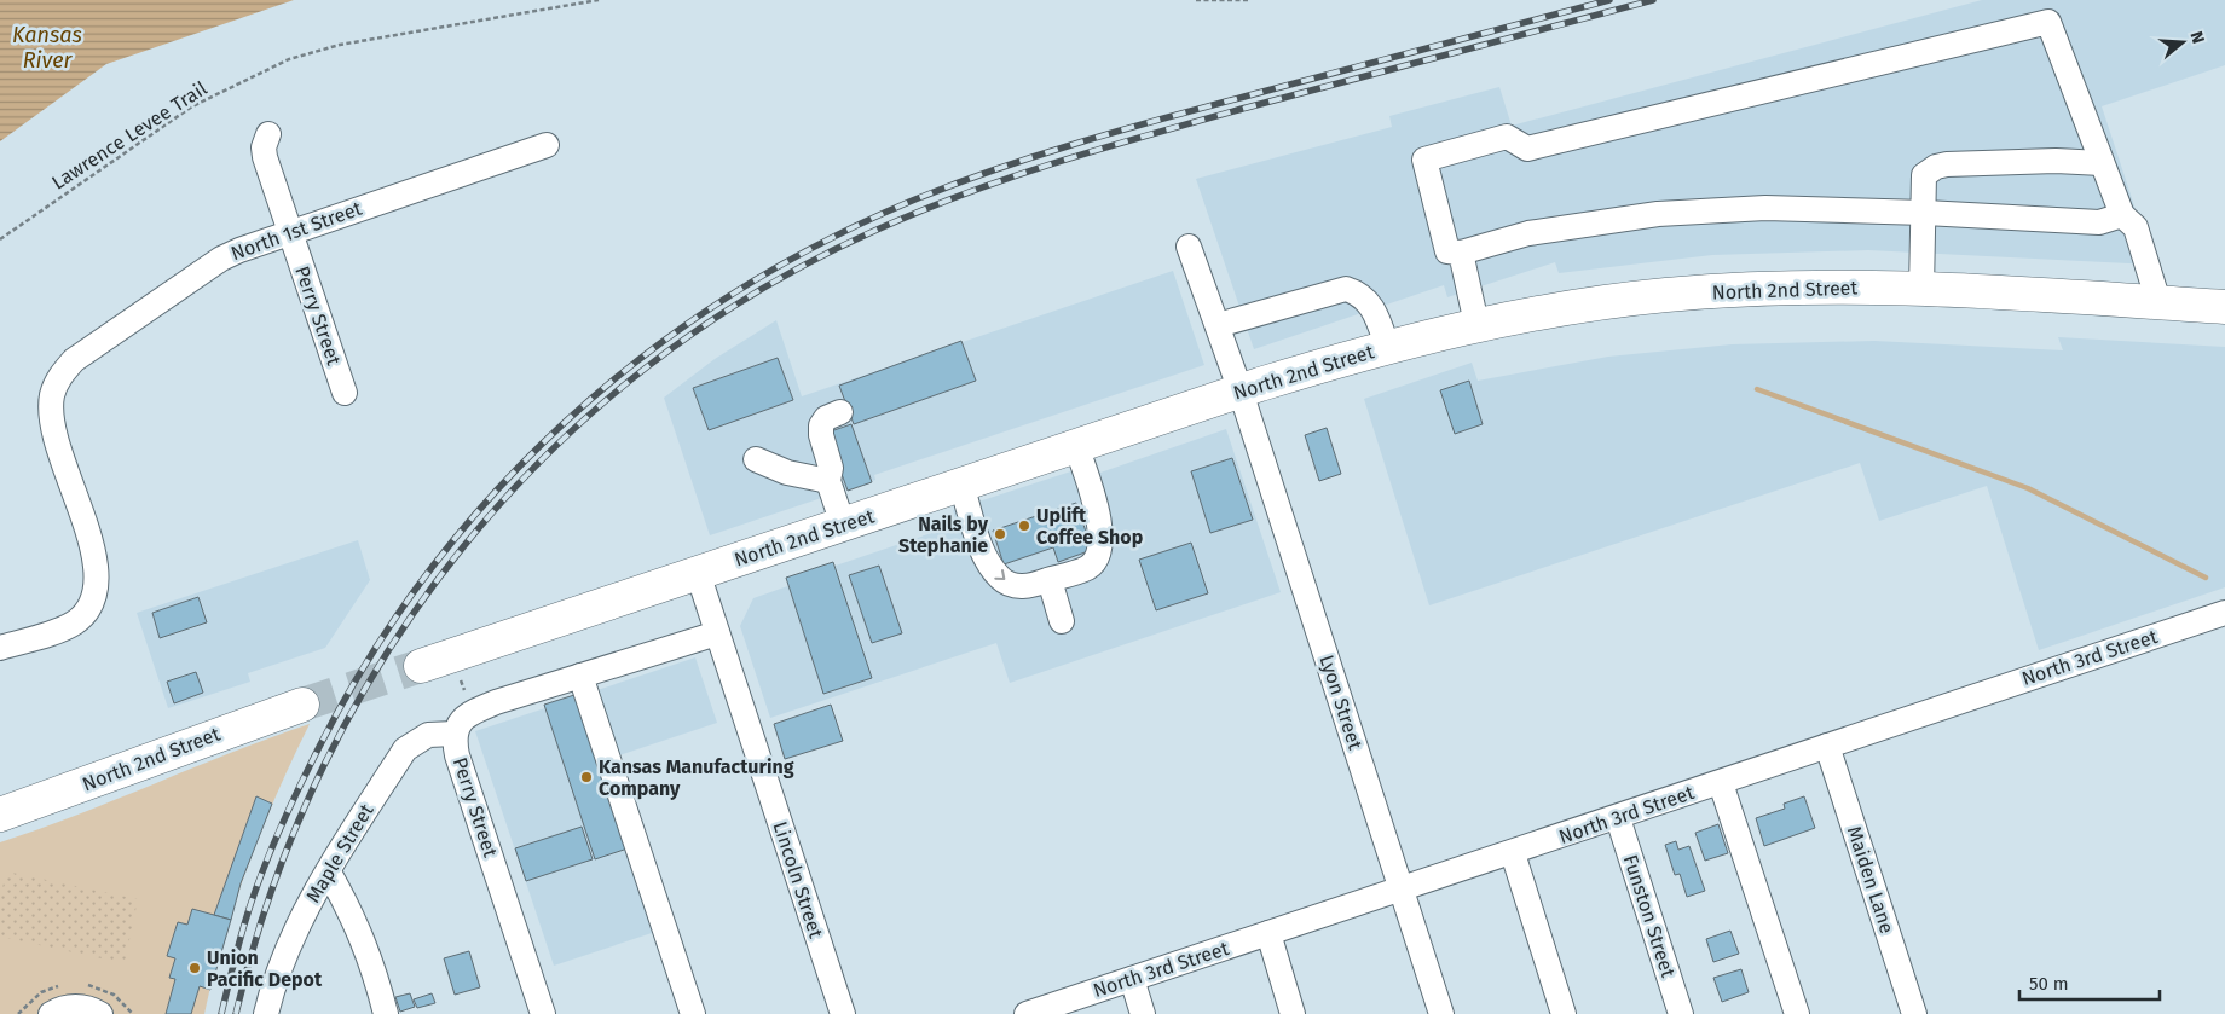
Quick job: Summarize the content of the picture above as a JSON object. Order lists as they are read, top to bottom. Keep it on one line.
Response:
{"streets":{"highway":["North 2nd Street"],"street":["North 1st Street","Perry Street","North 3rd Street","Lyon Street","Maple Street","Lincoln Street","Maiden Lane","Funston Street"],"path":["Lawrence Levee Trail"]},"crossings":[["North 1st Street","Perry Street"],["North 2nd Street","Lyon Street"],["North 2nd Street","Lincoln Street"],["Perry Street","Maple Street"],["Perry Street","Lincoln Street"],["North 3rd Street","Lyon Street"],["North 3rd Street","Maiden Lane"],["North 3rd Street","Funston Street"]],"water":["Kansas River"],"places":["Uplift Coffee Shop","Nails by Stephanie","Kansas Manufacturing Company","Union Pacific Depot"],"scale_bar":"50 m","north":"right"}
